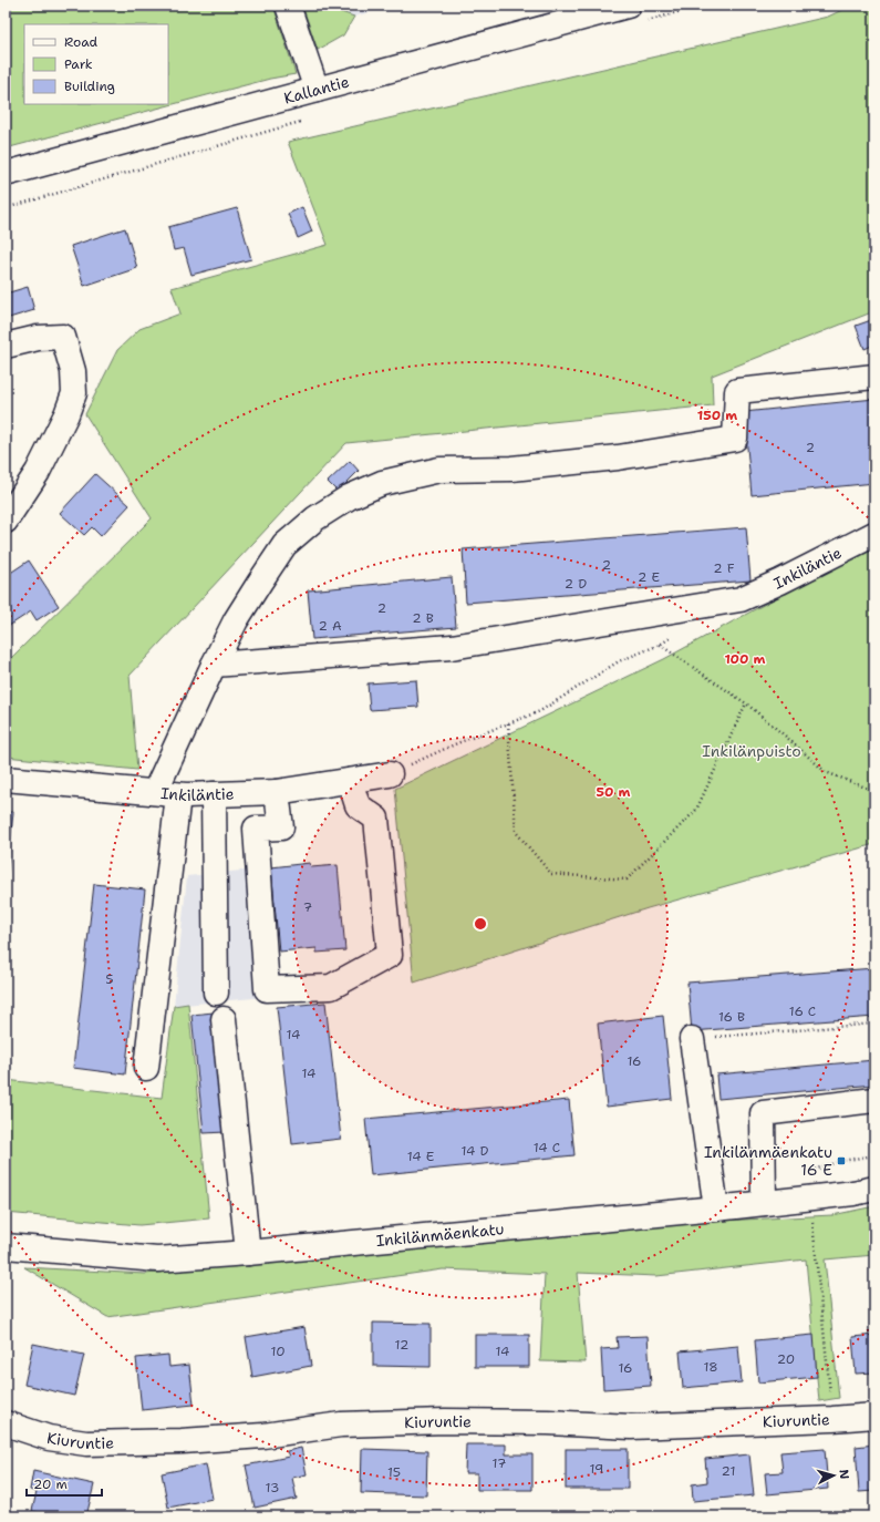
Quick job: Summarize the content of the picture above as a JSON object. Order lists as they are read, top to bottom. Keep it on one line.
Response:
{"streets":{"street":["Kallantie","Inkiläntie","Inkilänmäenkatu","Kiuruntie"]},"parks":["Inkilänpuisto"],"places":{"transit":["Inkilänmäenkatu 16 E"]},"house_numbers":["2","2","2 F","2 E","2 D","2","2 B","2 A","7","5","16 C","16 B","14","16","14","14 C","14 D","14 E","12","10","14","20","18","16","17","19","21","15","13"],"legend":["Road","Park","Building"],"scale_bar":"20 m","north":"right","rings":["150 m","100 m","50 m"]}
